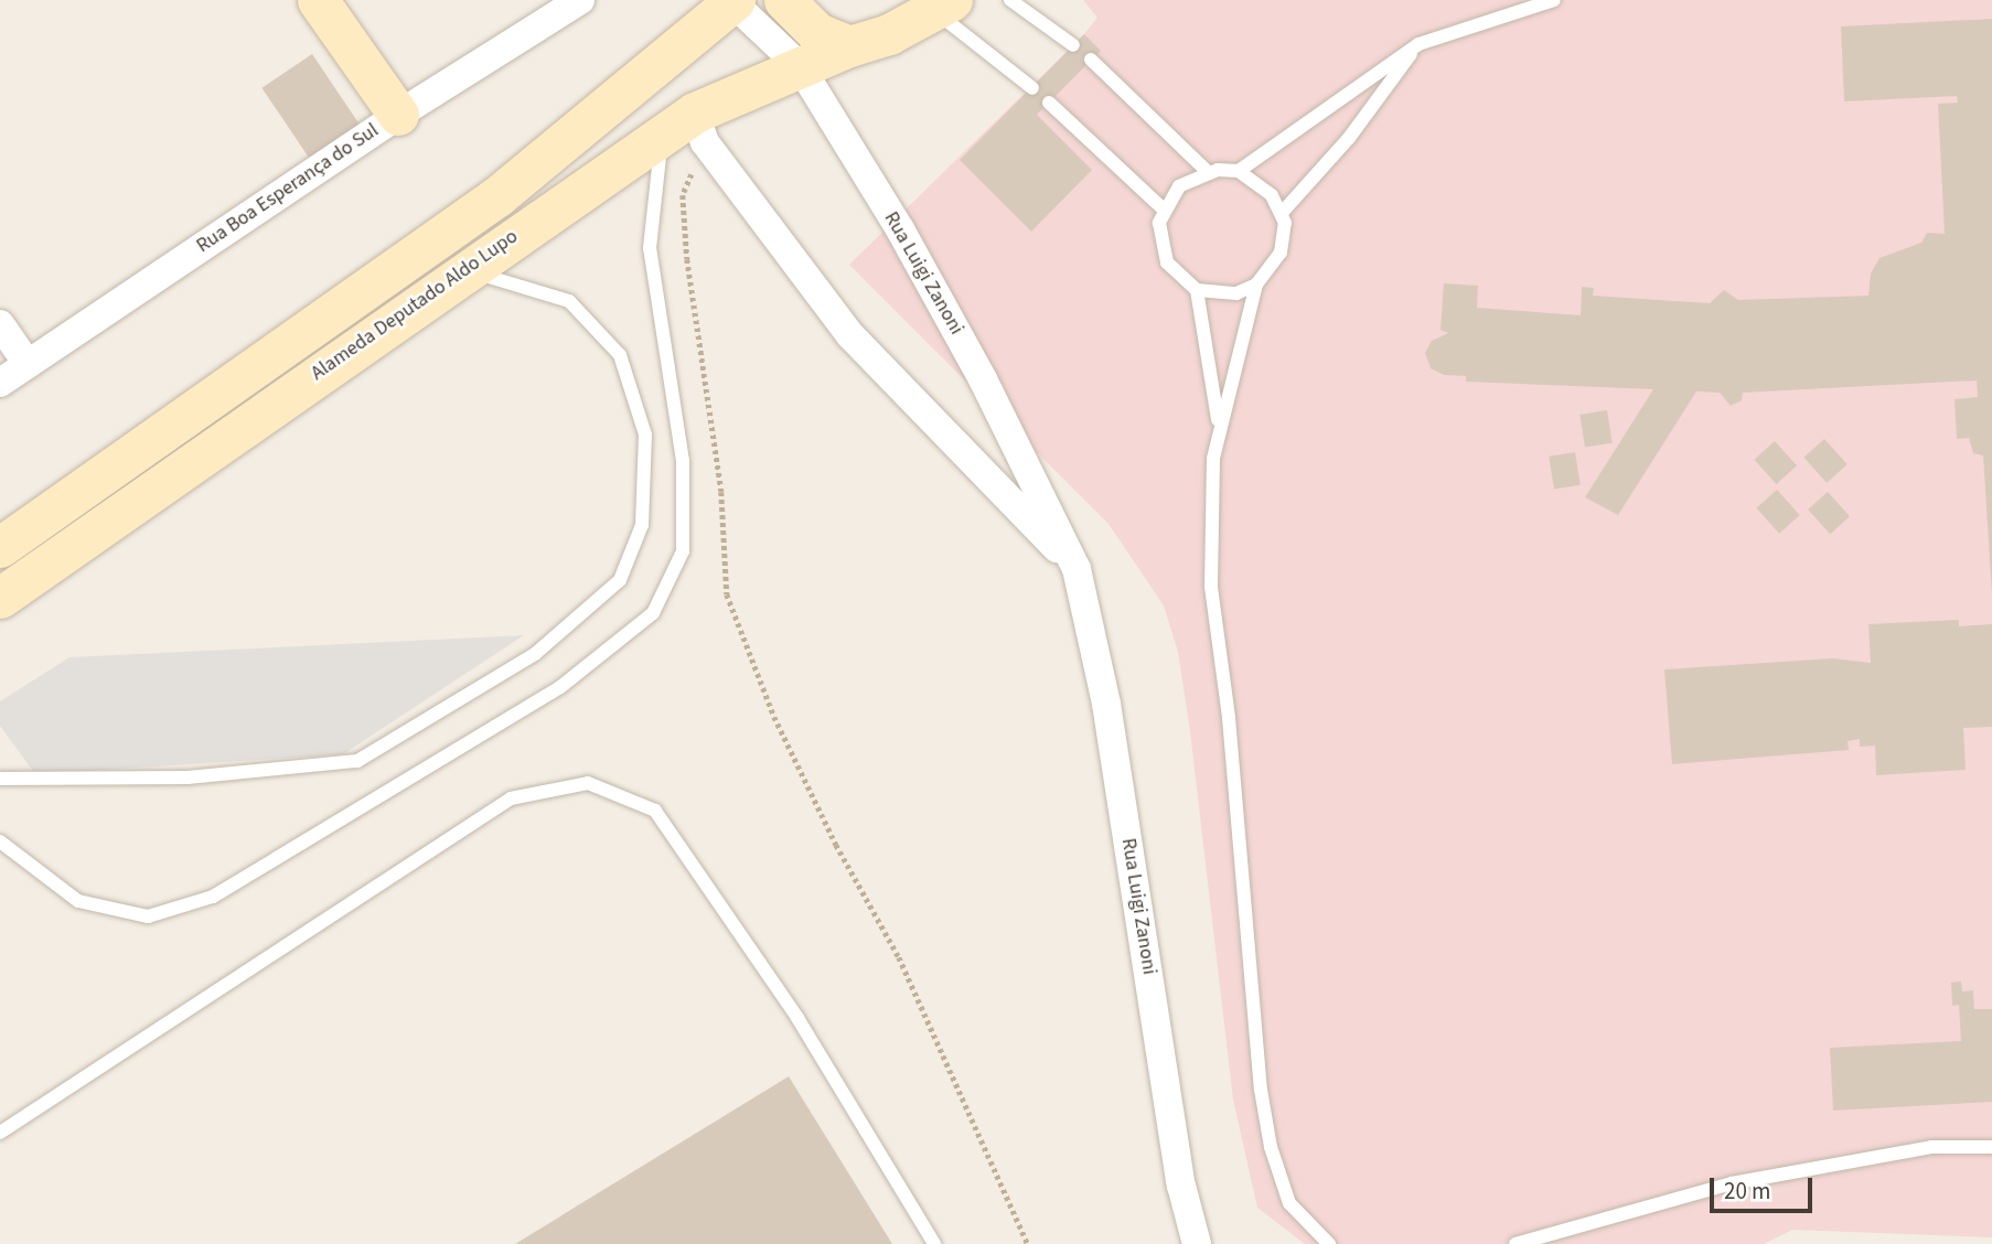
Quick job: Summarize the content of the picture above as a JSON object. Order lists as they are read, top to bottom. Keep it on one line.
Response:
{"streets":{"main road":["Alameda Deputado Aldo Lupo"],"street":["Rua Boa Esperança do Sul","Rua Luigi Zanoni"]},"crossings":[["Rua Luigi Zanoni","Alameda Deputado Aldo Lupo"]],"scale_bar":"20 m"}
